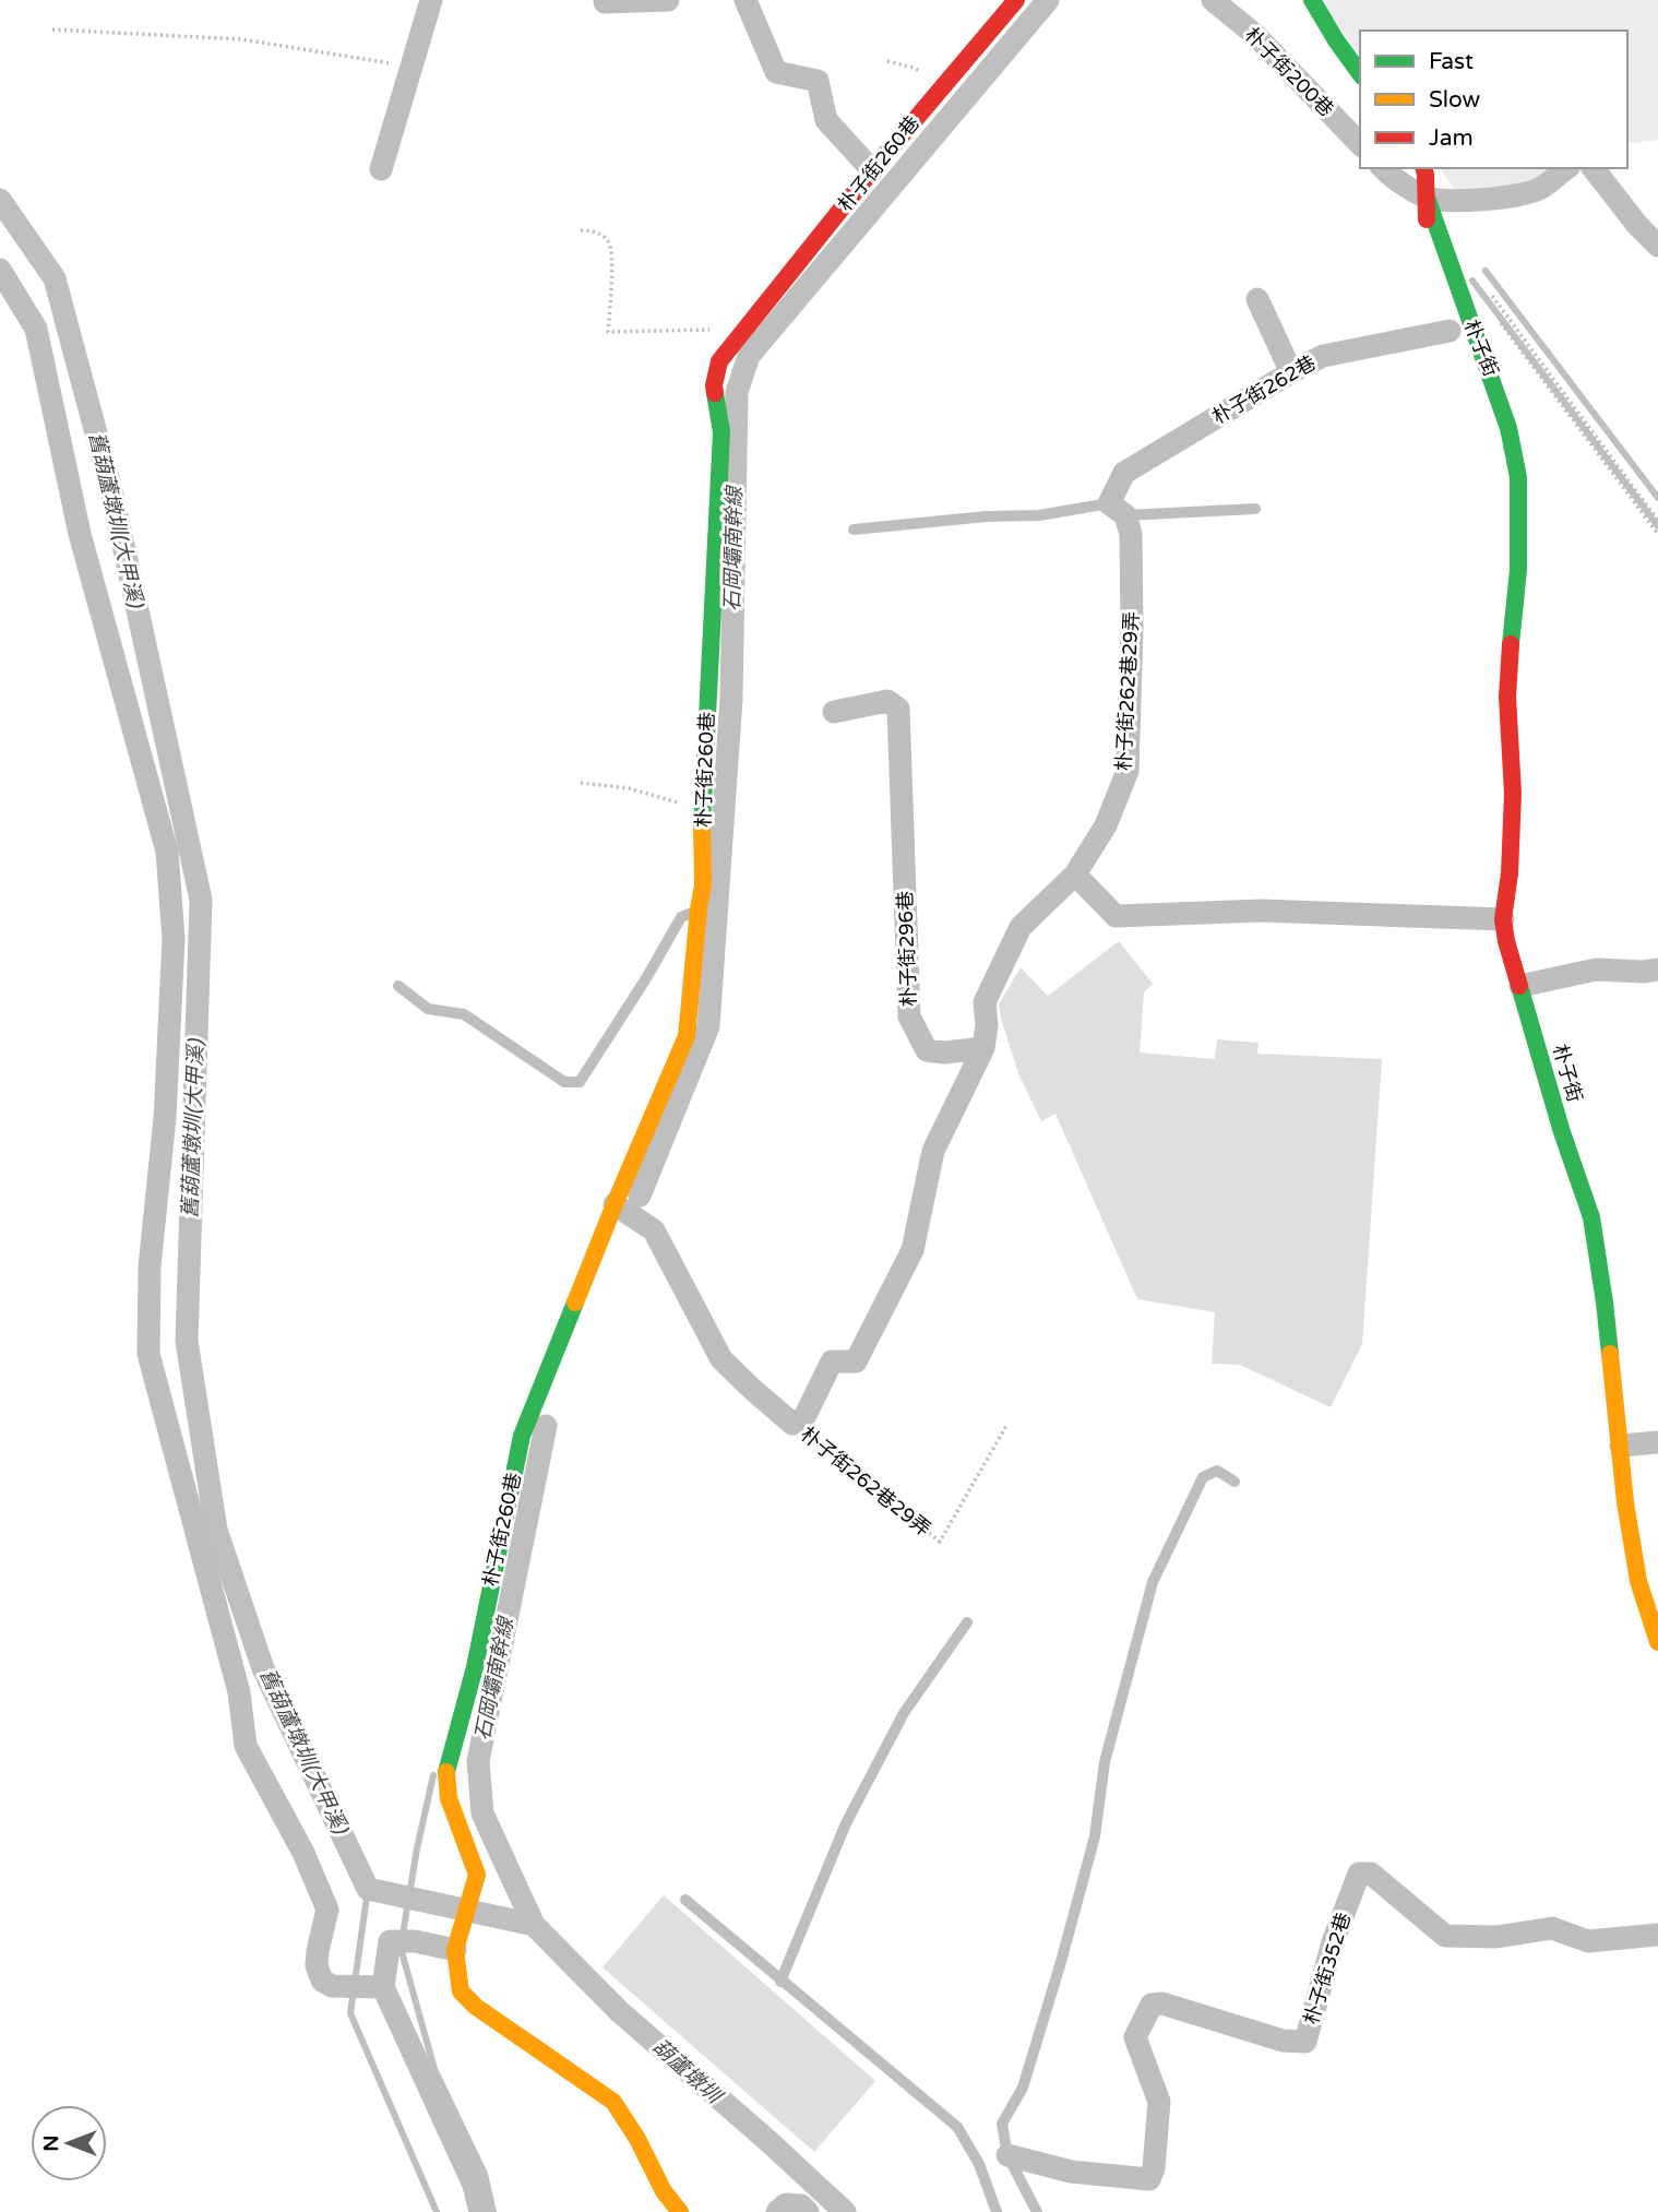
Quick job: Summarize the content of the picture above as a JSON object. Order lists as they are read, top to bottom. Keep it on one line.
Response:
{"streets":{"street":["朴子街200巷","朴子街260巷","朴子街","朴子街262巷","朴子街262巷29弄","朴子街296巷","朴子街352巷"]},"crossings":[["朴子街262巷","朴子街262巷29弄"]],"water":["舊葫蘆墩圳(大甲溪)","石岡壩南幹線","葫蘆墩圳"],"legend":["Fast","Slow","Jam"],"north":"left"}
